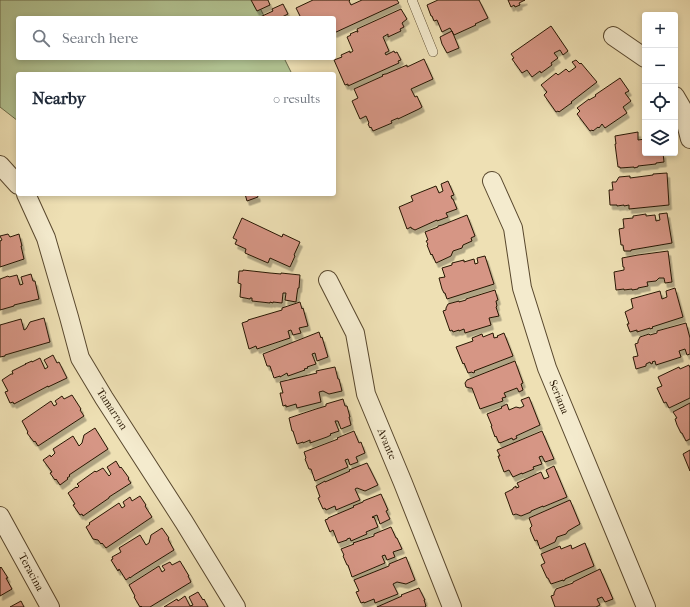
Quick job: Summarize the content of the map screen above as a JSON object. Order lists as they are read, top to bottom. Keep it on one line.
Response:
{"streets":{"street":["Seriana","Tamarron","Avante","Teracina"]},"page":{"map_buttons":["+","−"],"search":"Search here","heading":["Nearby","0 results"]}}
